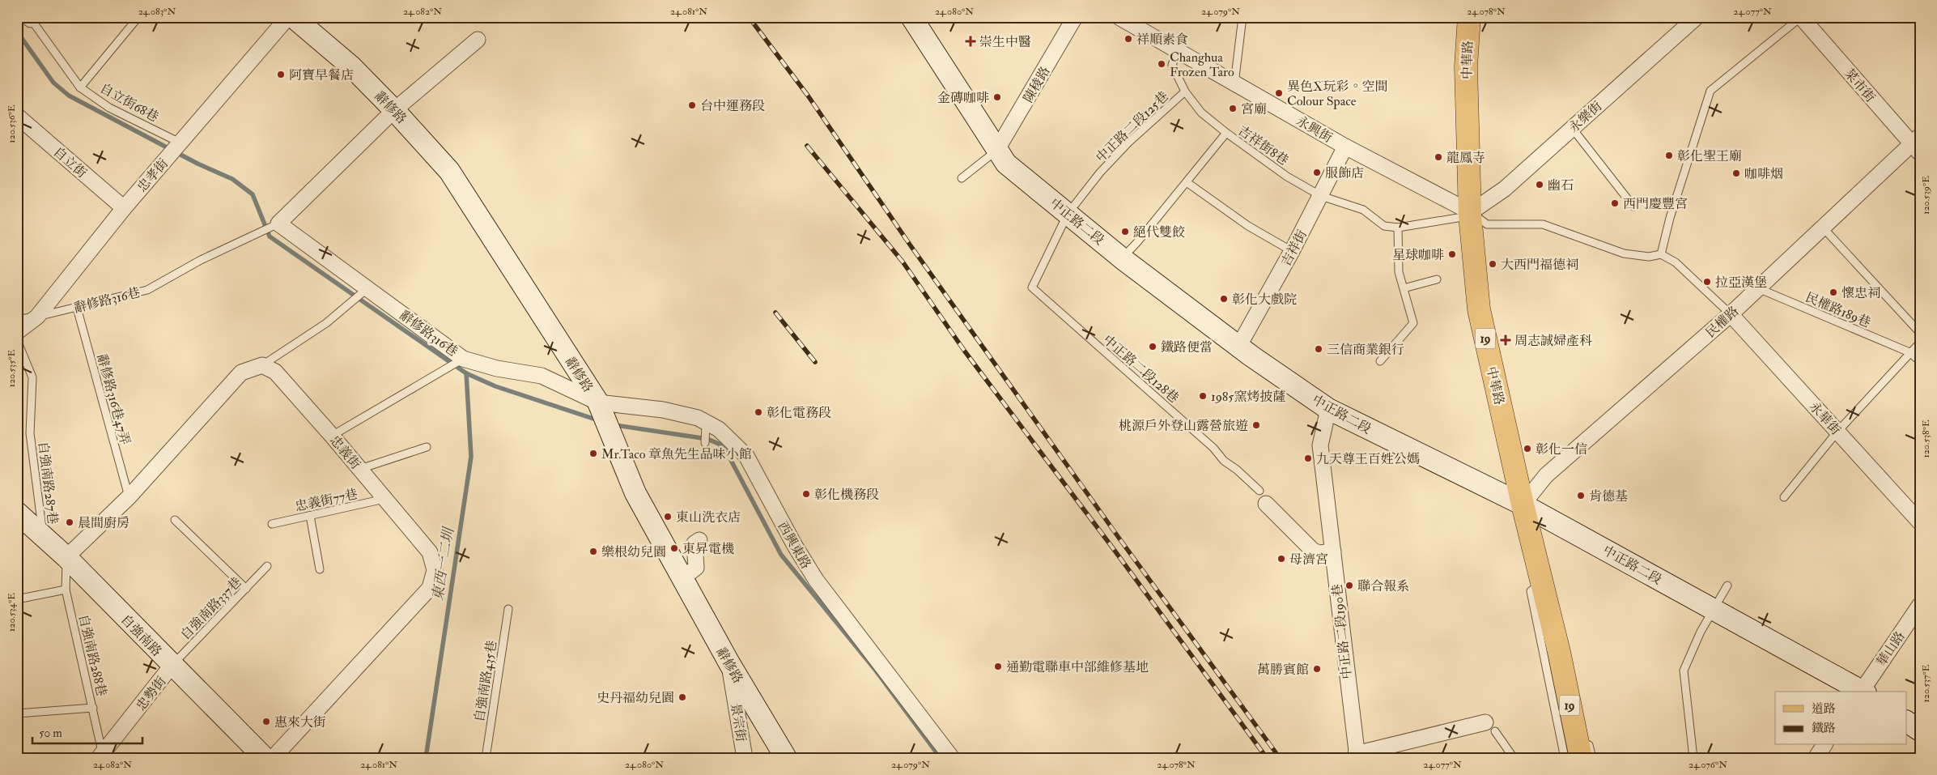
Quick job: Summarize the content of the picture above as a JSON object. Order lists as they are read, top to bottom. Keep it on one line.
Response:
{"streets":{"main road":["中華路","19"],"street":["陳稜路","菜市街","辭修路","永樂街","永興街","自立街","忠孝街","中正路二段","吉祥街","辭修路316巷","民權路","永華街","忠義街","西興東路","中正路二段190巷","自強南路","華山路","忠勢街","景宗街"],"lane":["自立街68巷","中正路二段125巷","吉祥街8巷","民權路189巷","中正路二段128巷","辭修路316巷47弄","自強南路287巷","忠義街77巷","自強南路337巷","自強南路288巷","自強南路435巷"]},"crossings":[["中華路","永樂街"],["中華路","永興街"],["中華路","中正路二段"],["中華路","民權路"],["陳稜路","中正路二段"],["菜市街","民權路"],["自立街68巷","忠孝街"],["辭修路","辭修路316巷"],["辭修路","西興東路"],["辭修路","景宗街"],["永樂街","永興街"],["中正路二段125巷","永興街"],["中正路二段125巷","中正路二段"],["中正路二段125巷","中正路二段128巷"],["永興街","吉祥街"],["吉祥街8巷","中正路二段"],["吉祥街8巷","吉祥街"],["自立街","忠孝街"],["忠孝街","辭修路316巷"],["中正路二段","吉祥街"],["中正路二段","民權路"],["中正路二段","中正路二段128巷"],["中正路二段","中正路二段190巷"],["辭修路316巷","辭修路316巷47弄"],["辭修路316巷","西興東路"],["民權路189巷","民權路"],["民權路","永華街"],["忠義街","忠義街77巷"],["自強南路287巷","自強南路"],["自強南路337巷","自強南路"],["自強南路337巷","忠勢街"],["自強南路","自強南路288巷"],["自強南路","忠勢街"],["自強南路288巷","忠勢街"]],"water":["東西一二圳"],"places":{"other":["祥順素食","Changhua Frozen Taro","阿寶早餐店","異色X玩彩。空間 Colour Space","金磚咖啡","台中運務段","宮廟","彰化聖王廟","龍鳳寺","服飾店","咖啡烟","幽石","西門慶豐宮","絕代雙餃","星球咖啡","大西門福德祠","拉亞漢堡","懷忠祠","彰化大戲院","鐵路便當","三信商業銀行","1985窯烤披薩","彰化電務段","桃源戶外登山露營旅遊","彰化一信","Mr.Taco 章魚先生品味小館","九天尊王百姓公媽","彰化機務段","肯德基","東山洗衣店","晨間廚房","東昇電機","樂根幼兒園","母濟宮","聯合報系","通勤電聯車中部維修基地","萬勝賓館","史丹福幼兒園","惠來大街"],"health":["崇生中醫","周志誠婦產科"]},"legend":["道路","鐵路"],"scale_bar":"50 m","coordinates":["24.083°N","24.082°N","24.081°N","24.080°N","24.079°N","24.078°N","24.077°N","120.536°E","120.539°E","120.535°E","120.538°E","120.534°E","120.537°E","24.076°N"]}
